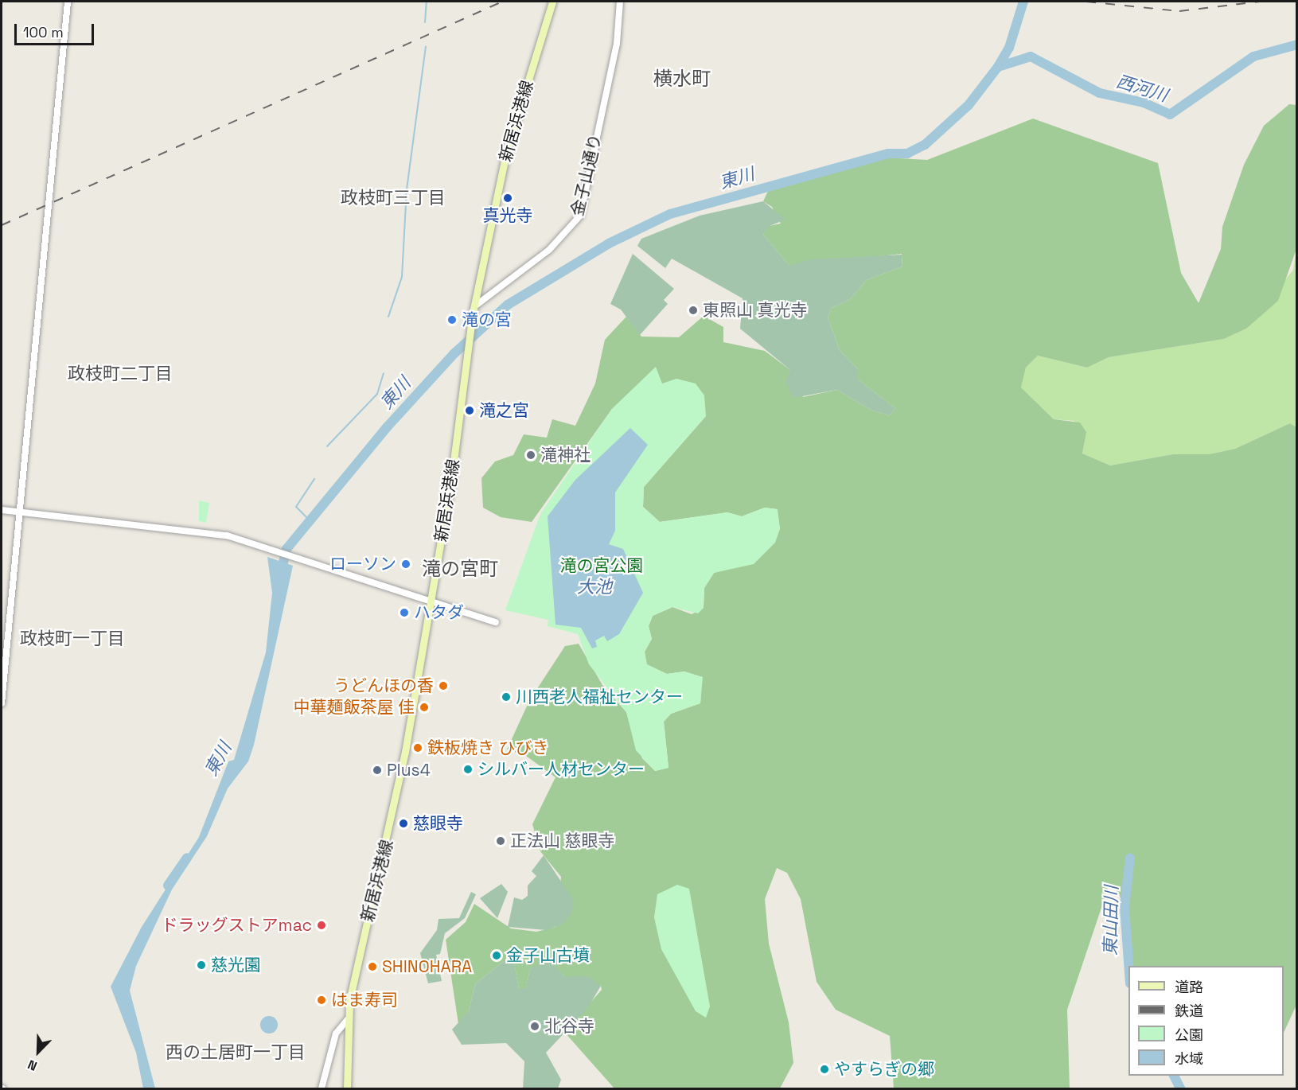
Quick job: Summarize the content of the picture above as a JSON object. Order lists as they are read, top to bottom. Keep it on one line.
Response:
{"streets":{"main road":["新居浜港線"],"street":["金子山通り"]},"crossings":[["新居浜港線","金子山通り"]],"districts":["横水町","政枝町三丁目","政枝町二丁目","滝の宮町","政枝町一丁目","西の土居町一丁目"],"water":["西河川","東川","大池","東山田川"],"parks":["滝の宮公園"],"places":["真光寺","東照山 真光寺","滝の宮","滝之宮","滝神社","ローソン","ハタダ","うどんほの香","川西老人福祉センター","中華麺飯茶屋 佳","鉄板焼き ひびき","シルバー人材センター","Plus4","慈眼寺","正法山 慈眼寺","ドラッグストアmac","金子山古墳","慈光園","SHINOHARA","はま寿司","北谷寺","やすらぎの郷"],"legend":["道路","鉄道","公園","水域"],"scale_bar":"100 m","north":"bottom left"}
